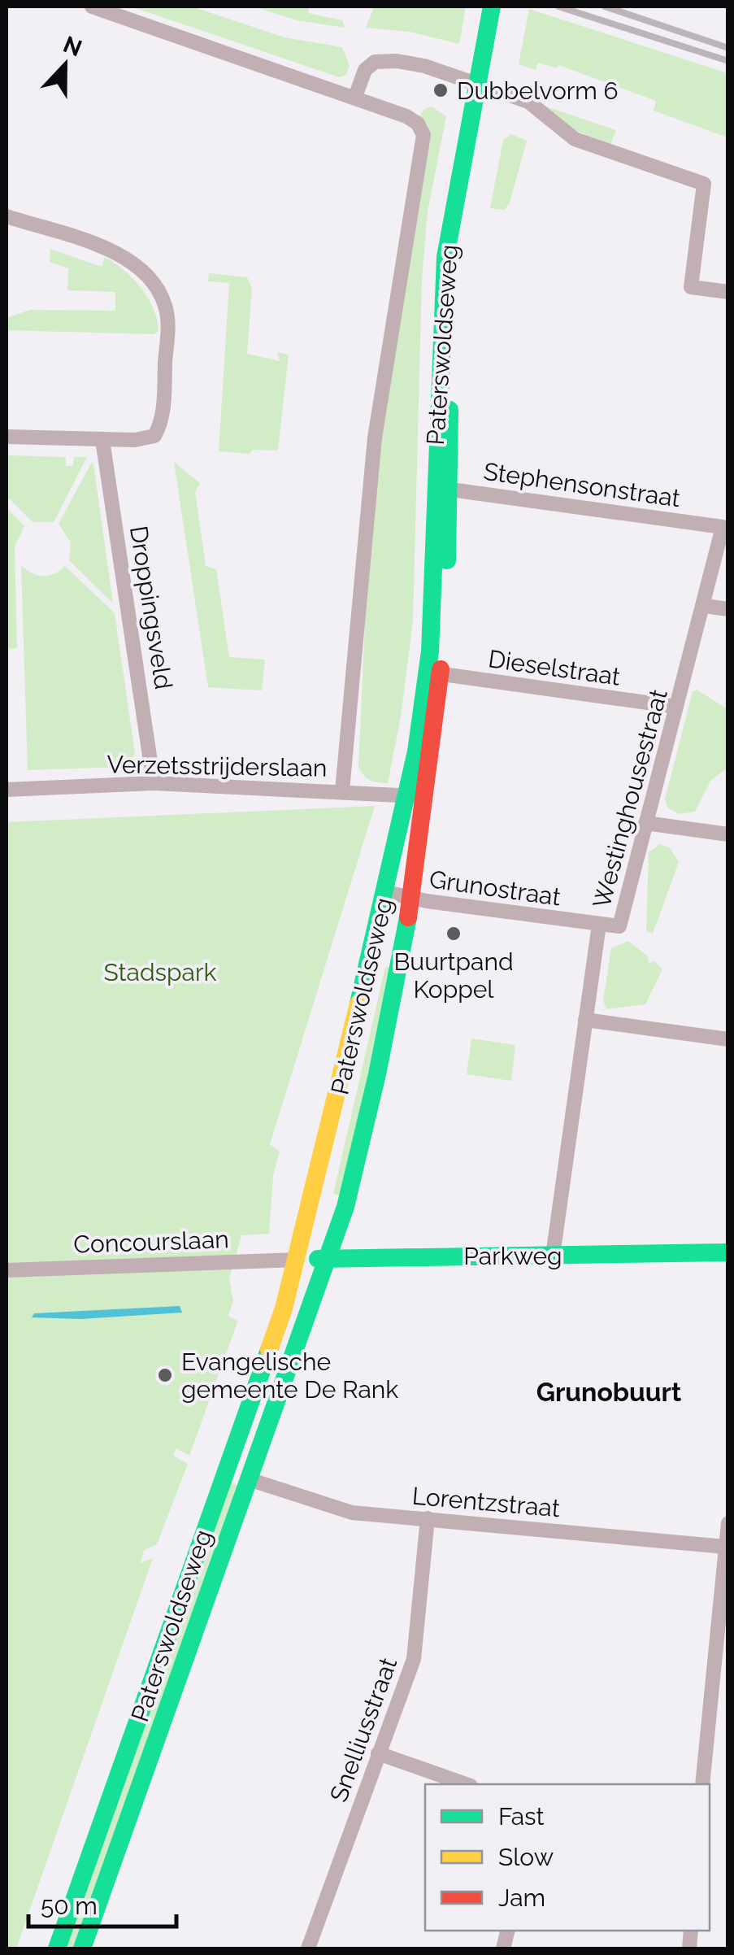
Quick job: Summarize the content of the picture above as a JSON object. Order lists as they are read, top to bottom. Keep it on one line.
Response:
{"streets":{"main road":["Paterswoldseweg","Parkweg"],"street":["Stephensonstraat","Droppingsveld","Dieselstraat","Verzetsstrijderslaan","Westinghousestraat","Grunostraat","Concourslaan","Lorentzstraat","Snelliusstraat"]},"crossings":[["Paterswoldseweg","Stephensonstraat"],["Paterswoldseweg","Dieselstraat"],["Paterswoldseweg","Verzetsstrijderslaan"],["Paterswoldseweg","Grunostraat"],["Paterswoldseweg","Concourslaan"],["Paterswoldseweg","Parkweg"],["Paterswoldseweg","Lorentzstraat"],["Stephensonstraat","Westinghousestraat"],["Droppingsveld","Verzetsstrijderslaan"],["Dieselstraat","Westinghousestraat"],["Westinghousestraat","Grunostraat"],["Westinghousestraat","Parkweg"],["Concourslaan","Parkweg"],["Lorentzstraat","Snelliusstraat"]],"districts":["Grunobuurt"],"parks":["Stadspark"],"places":["Dubbelvorm 6","Buurtpand Koppel","Evangelische gemeente De Rank"],"legend":["Fast","Slow","Jam"],"scale_bar":"50 m","north":"top"}
